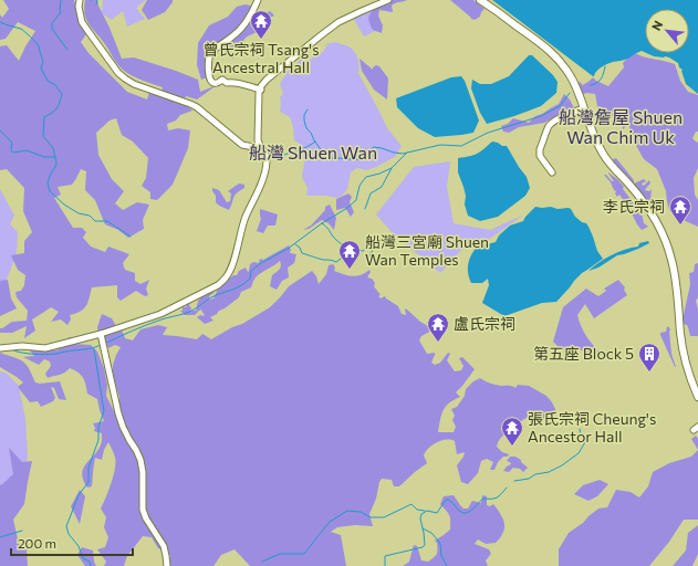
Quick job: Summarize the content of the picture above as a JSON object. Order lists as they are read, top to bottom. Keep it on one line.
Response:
{"districts":["船灣詹屋 Shuen Wan Chim Uk","船灣 Shuen Wan"],"places":{"temple":["曾氏宗祠 Tsang's Ancestral Hall","李氏宗祠","船灣三宮廟 Shuen Wan Temples","盧氏宗祠","張氏宗祠 Cheung's Ancestor Hall"],"building":["第五座 Block 5"]},"scale_bar":"200 m","north":"top left"}
